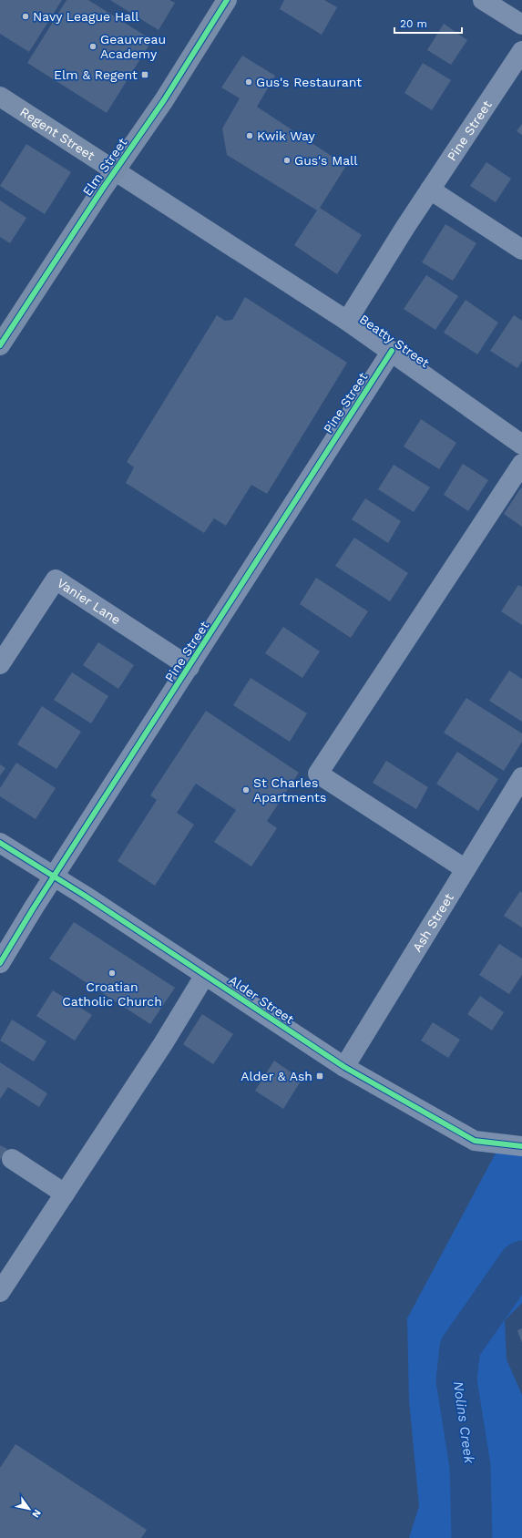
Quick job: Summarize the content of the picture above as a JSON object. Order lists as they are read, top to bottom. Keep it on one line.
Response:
{"streets":{"main road":["Regent Street","Elm Street"],"street":["Pine Street","Beatty Street","Vanier Lane","Ash Street","Alder Street"]},"crossings":[["Pine Street","Beatty Street"],["Pine Street","Vanier Lane"],["Pine Street","Alder Street"],["Regent Street","Elm Street"],["Regent Street","Beatty Street"],["Elm Street","Beatty Street"],["Ash Street","Alder Street"]],"water":["Nolins Creek"],"places":{"other":["Navy League Hall","Geauvreau Academy","Gus's Restaurant","Kwik Way","Gus's Mall","St Charles Apartments","Croatian Catholic Church"],"transit":["Elm & Regent","Alder & Ash"]},"scale_bar":"20 m","north":"bottom right"}
